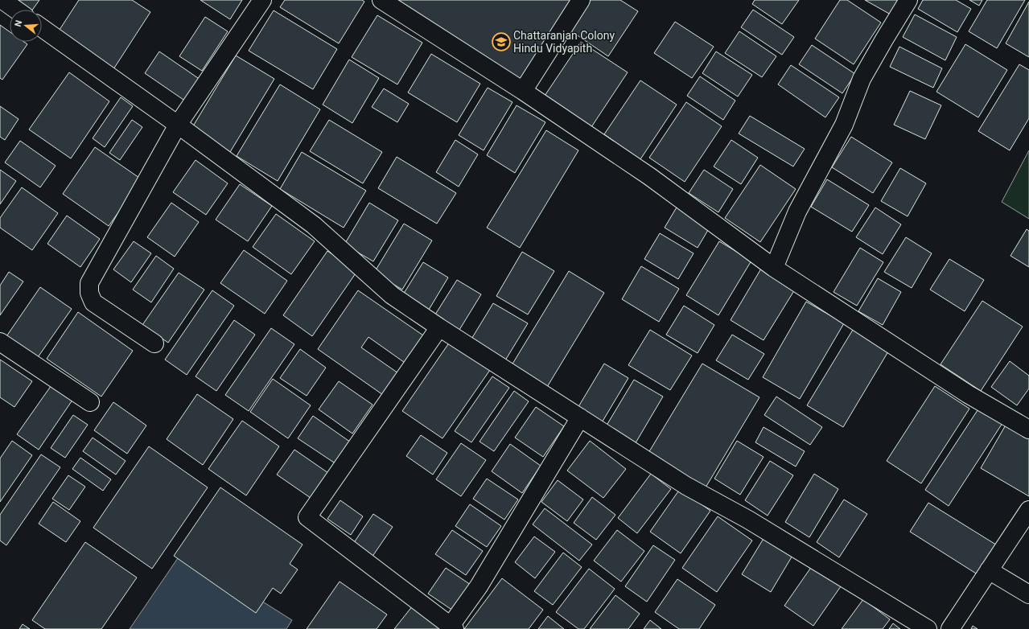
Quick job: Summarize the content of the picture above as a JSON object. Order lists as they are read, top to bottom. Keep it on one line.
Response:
{"places":{"school or university":["Chattaranjan Colony Hindu Vidyapith"]},"north":"left"}
